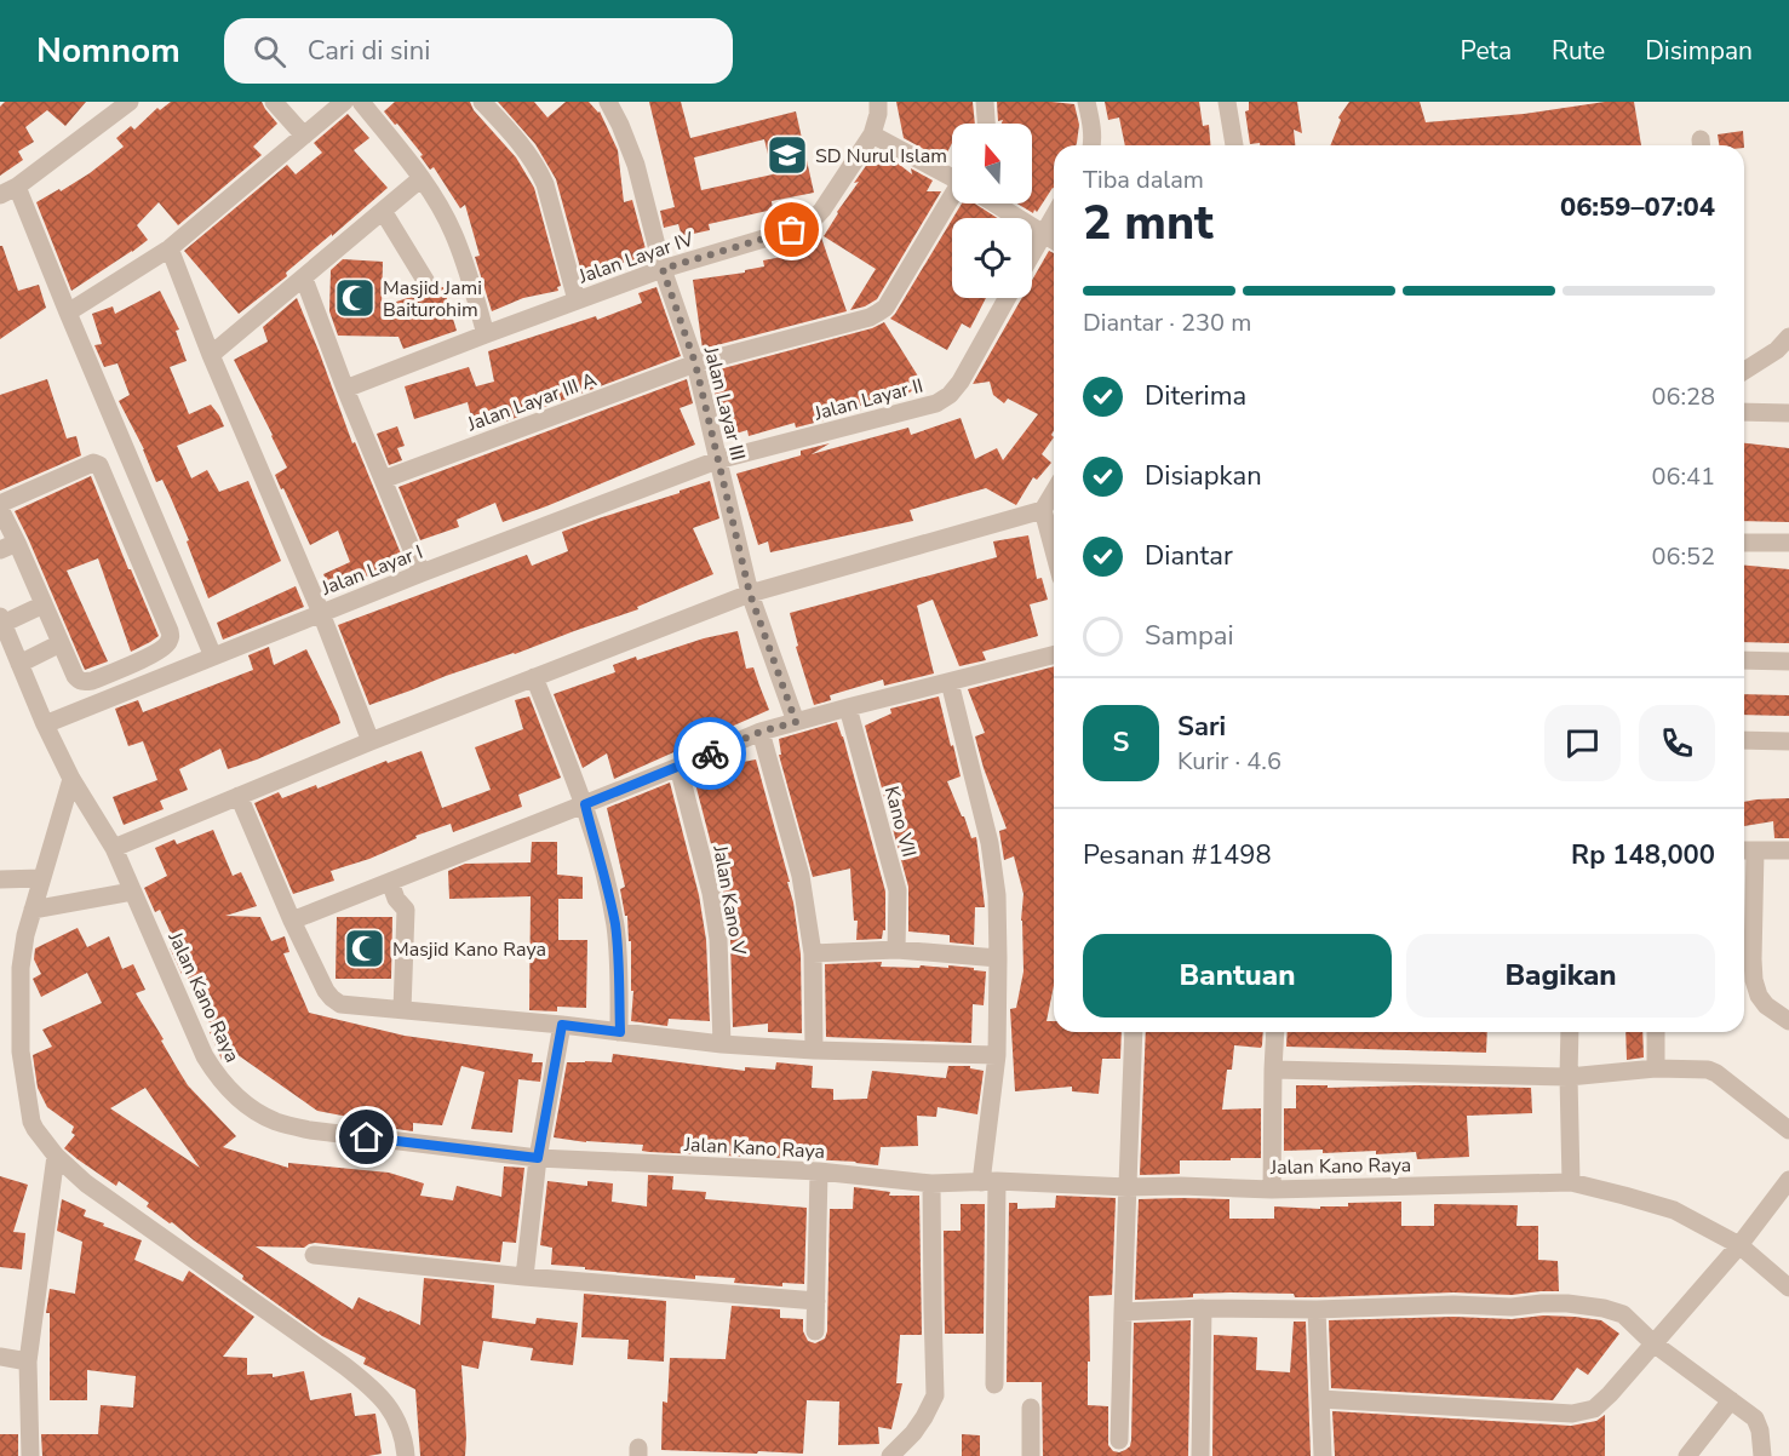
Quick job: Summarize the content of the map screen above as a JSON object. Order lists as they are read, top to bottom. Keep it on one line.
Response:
{"streets":{"street":["Jalan Layar IV","Jalan Layar II","Jalan Layar III A","Jalan Layar III","Jalan Layar I","Kano VII","Jalan Kano V","Jalan Kano Raya"]},"crossings":[["Jalan Layar IV","Jalan Layar III"],["Jalan Layar II","Jalan Layar III"],["Jalan Layar II","Jalan Layar I"],["Jalan Layar III A","Jalan Layar III"],["Jalan Layar III","Jalan Layar I"],["Jalan Layar I","Jalan Kano Raya"]],"places":{"school or university":["SD Nurul Islam"],"mosque":["Masjid Jami Baiturohim","Masjid Kano Raya"]},"north":"top","page":{"header":"Nomnom","search":"Cari di sini","nav":["Peta","Rute","Disimpan"],"heading":["2 mnt","Tiba dalam","06:59–07:04"],"panel":["Sari","Kurir · 4.6","Pesanan #1498","Rp 148,000"],"bar":"Diantar · 230 m","list":[["Diterima","06:28"],["Disiapkan","06:41"],["Diantar","06:52"],"Sampai"],"round":"S","buttons":["Bantuan","Bagikan"]}}
